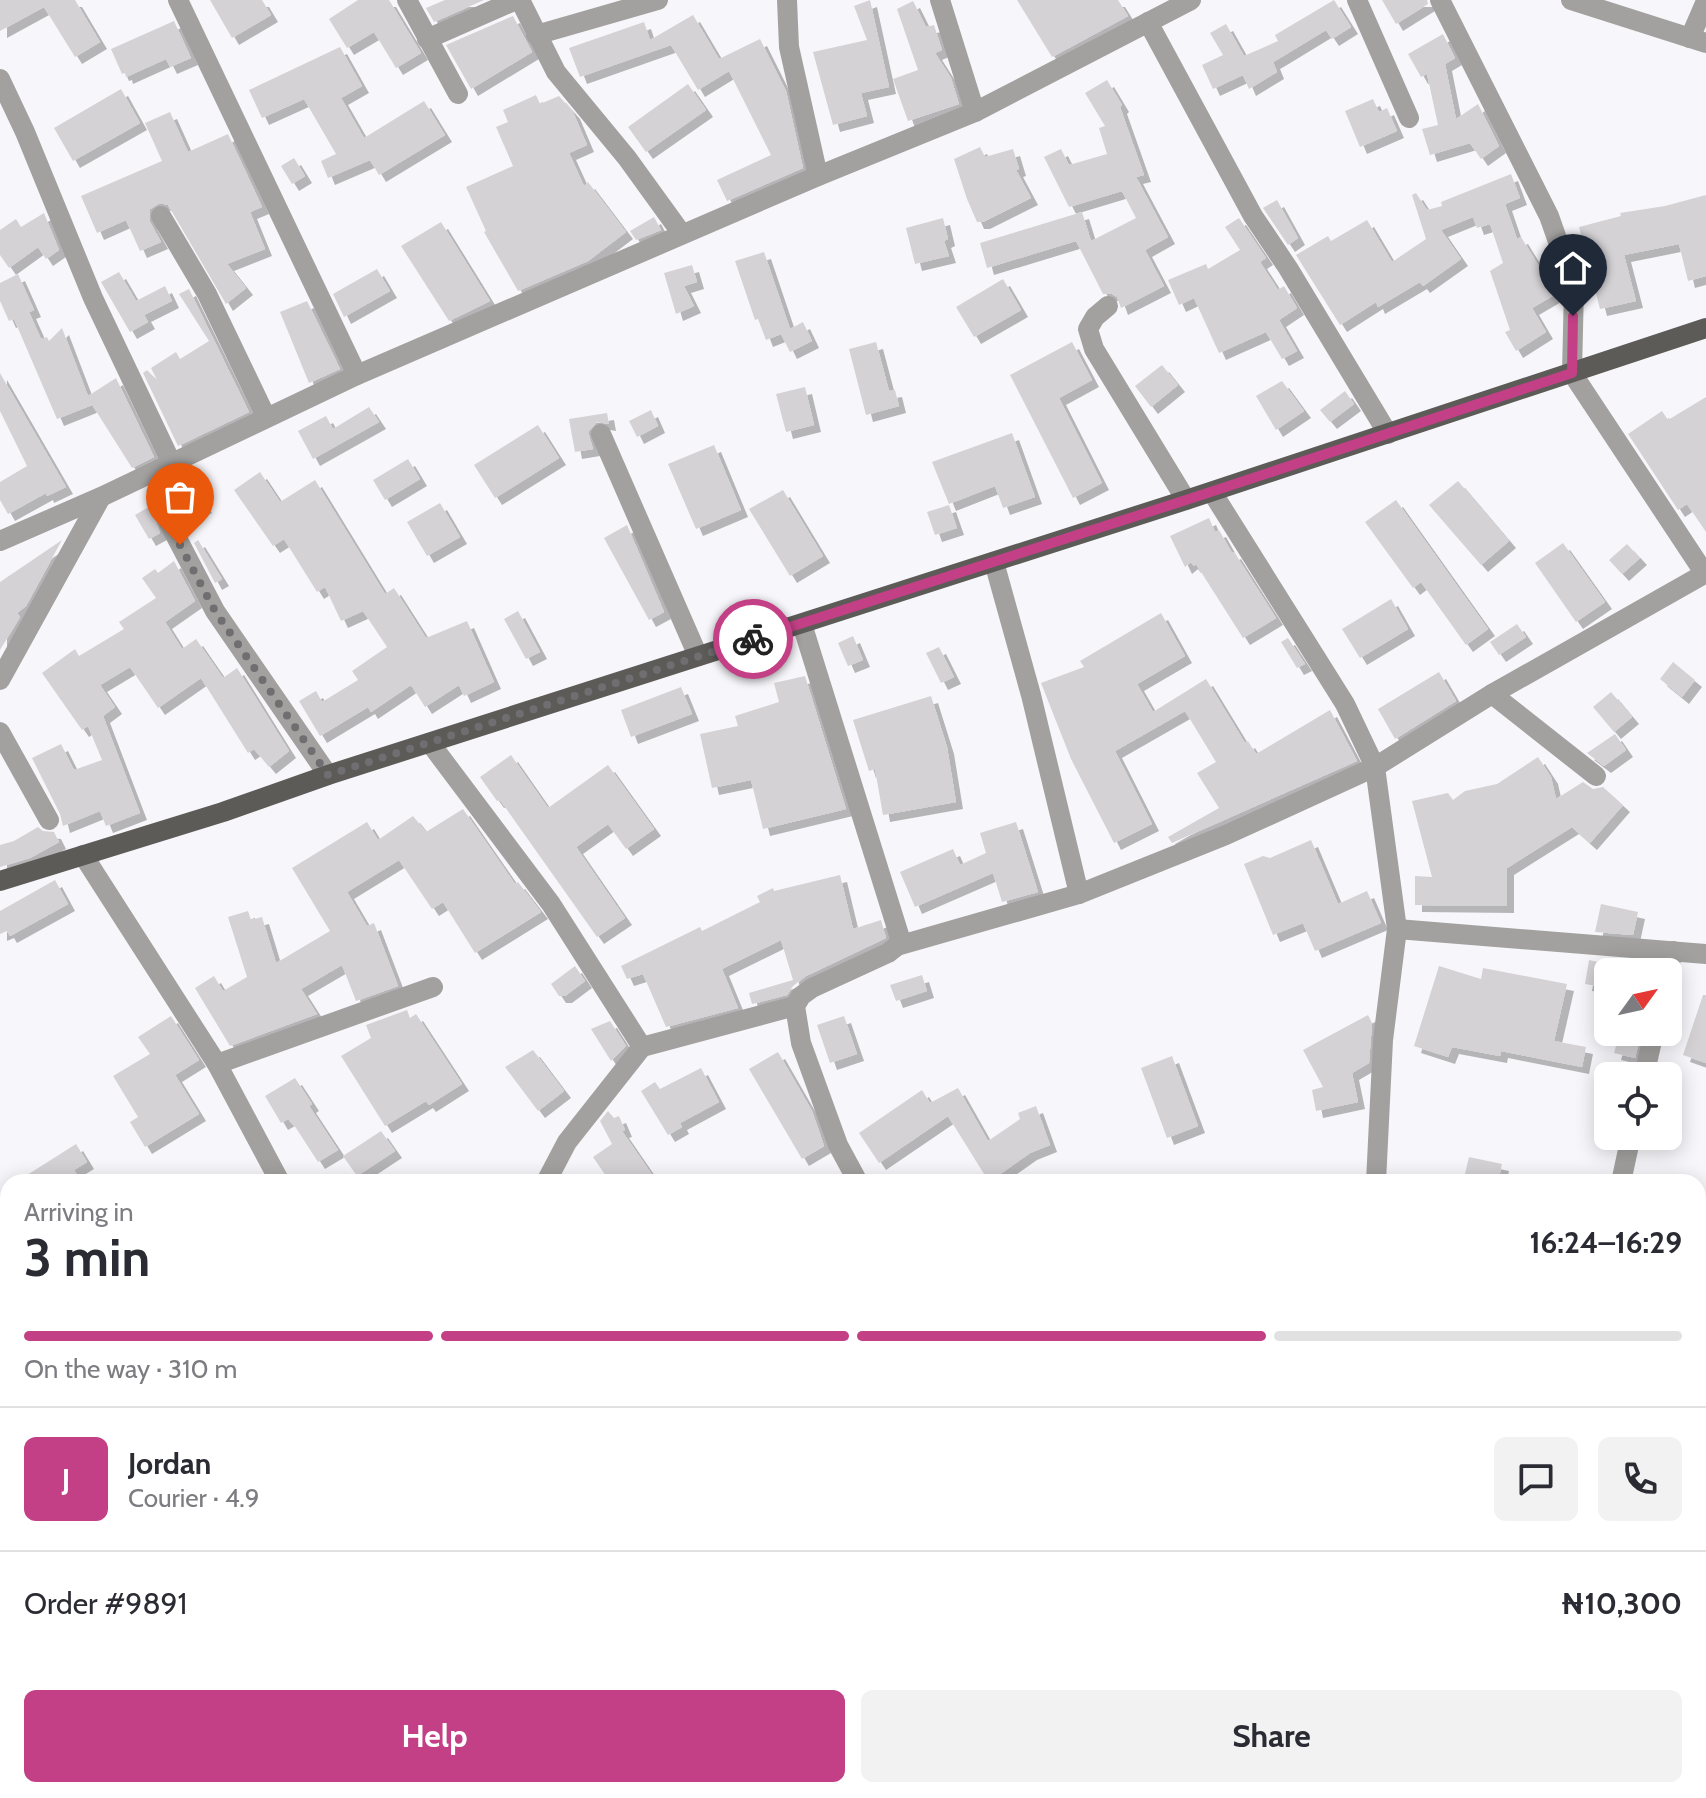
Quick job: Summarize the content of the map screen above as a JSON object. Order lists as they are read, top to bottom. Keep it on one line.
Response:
{"north":"top right","page":{"heading":["3 min","Arriving in","16:24–16:29"],"panel":["Jordan","Courier · 4.9","Order #9891","₦10,300"],"bar":"On the way · 310 m","round":"J","buttons":["Help","Share"]}}
